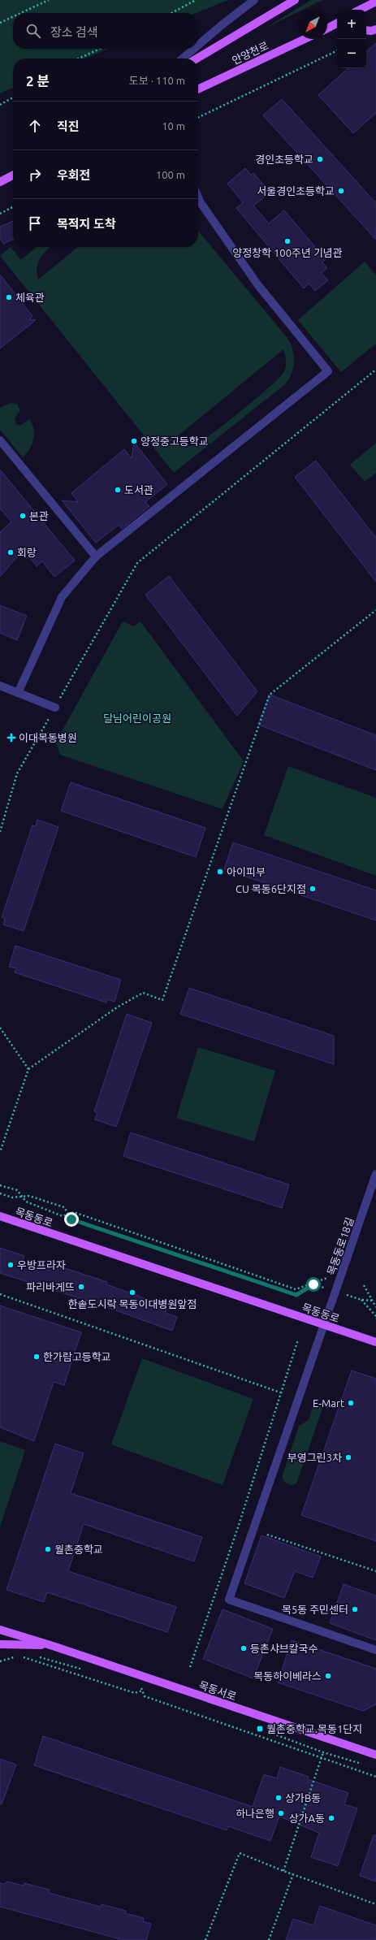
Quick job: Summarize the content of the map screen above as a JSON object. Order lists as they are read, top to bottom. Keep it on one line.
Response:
{"streets":{"main road":["안양천로","목동동로","목동서로"],"street":["목동동로18길"]},"crossings":[["목동동로","목동동로18길"]],"parks":["달님어린이공원"],"places":{"other":["경인초등학교","서울경인초등학교","양정창학 100주년 기념관","체육관","양정중고등학교","도서관","본관","회랑","아이피부","CU 목동6단지점","우방프라자","파리바게뜨","한솥도시락 목동이대병원앞점","한가람고등학교","E-Mart","부영그린3차","월촌중학교","목5동 주민센터","등촌샤브칼국수","목동하이베라스","상가B동","하나은행","상가A동"],"health":["이대목동병원"],"transit":["월촌중학교.목동1단지"]},"north":"bottom left","page":{"map_buttons":["+","−"],"search":"장소 검색","heading":["2 분","도보 · 110 m"],"list":[["직진","10 m"],["우회전","100 m"],"목적지 도착"]}}
